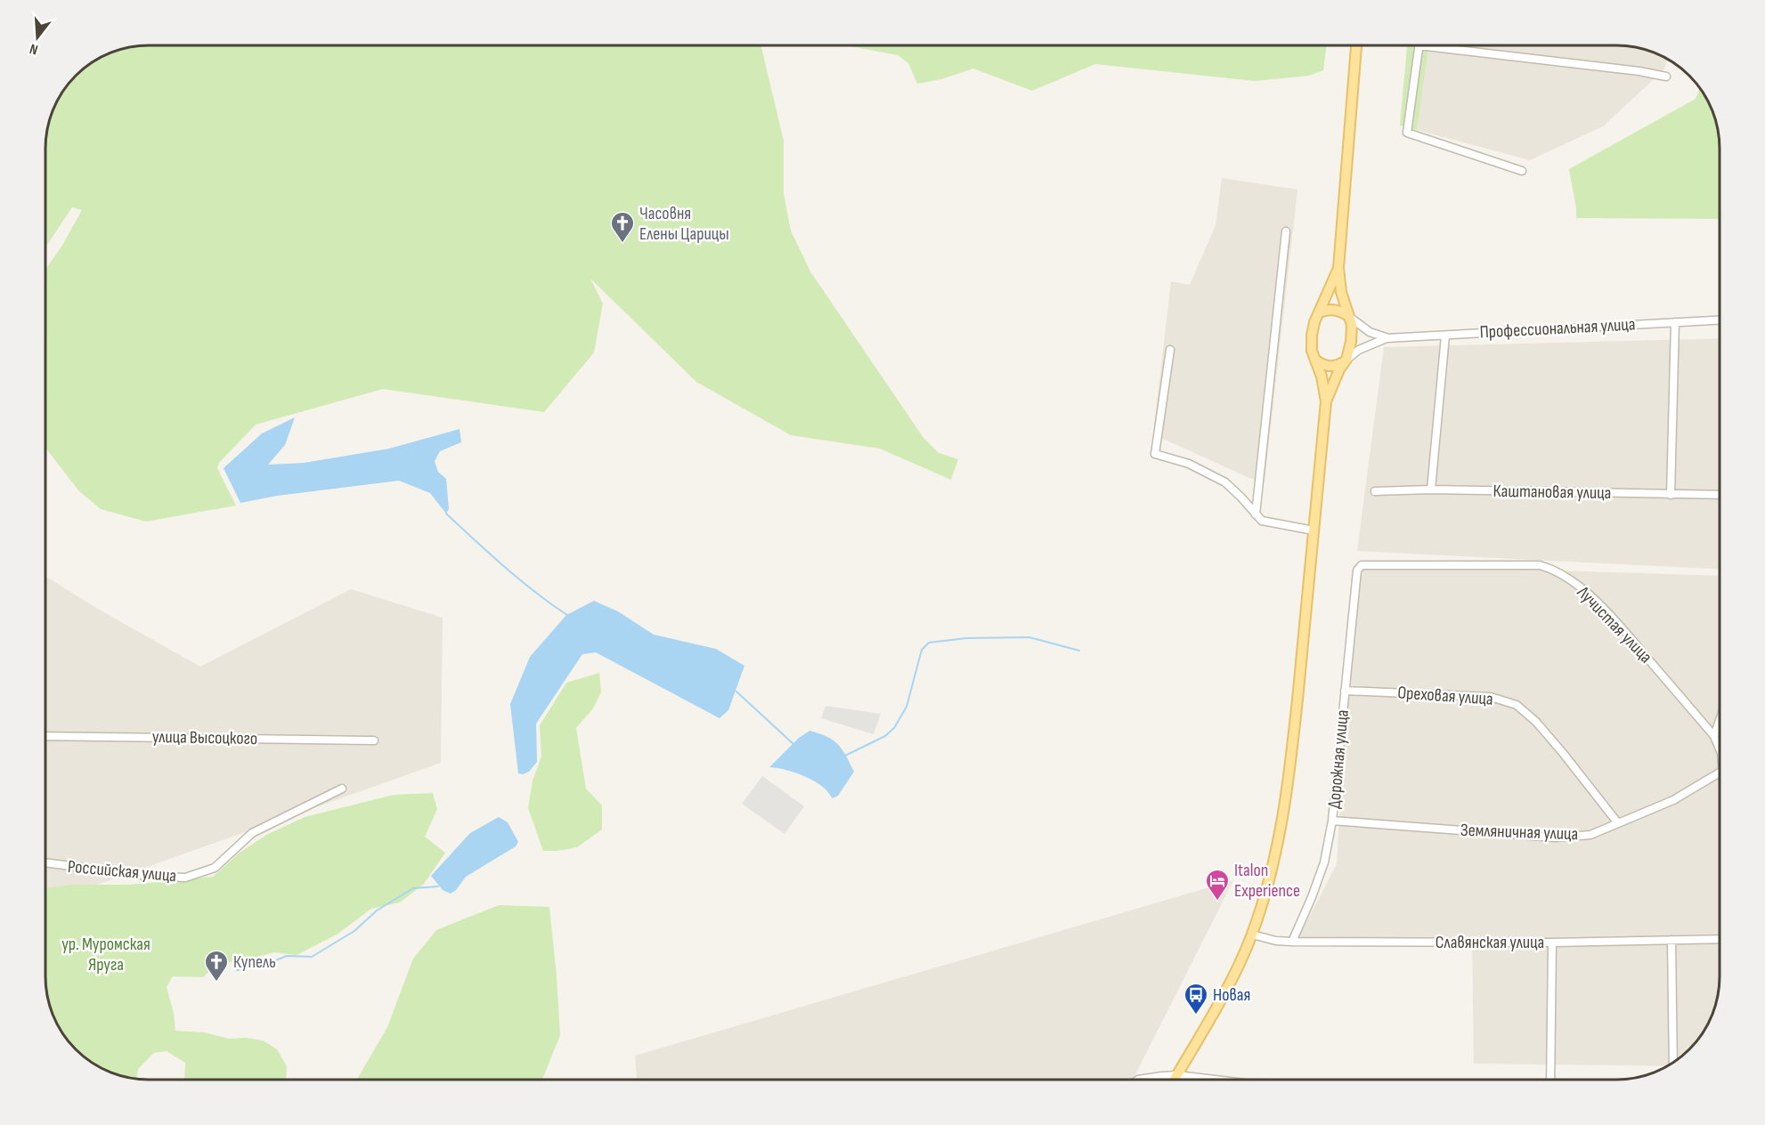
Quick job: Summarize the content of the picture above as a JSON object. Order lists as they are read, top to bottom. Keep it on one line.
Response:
{"streets":{"street":["Профессиональная улица","Каштановая улица","Лучистая улица","Ореховая улица","улица Высоцкого","Дорожная улица","Земляничная улица","Российская улица","Славянская улица"]},"crossings":[["Лучистая улица","Дорожная улица"],["Ореховая улица","Дорожная улица"],["Ореховая улица","Земляничная улица"],["Дорожная улица","Земляничная улица"],["Дорожная улица","Славянская улица"]],"parks":["ур. Муромская Яруга"],"places":{"church":["Часовня Елены Царицы","Купель"],"hotel":["Italon Experience"],"bus stop":["Новая"]},"north":"bottom"}
